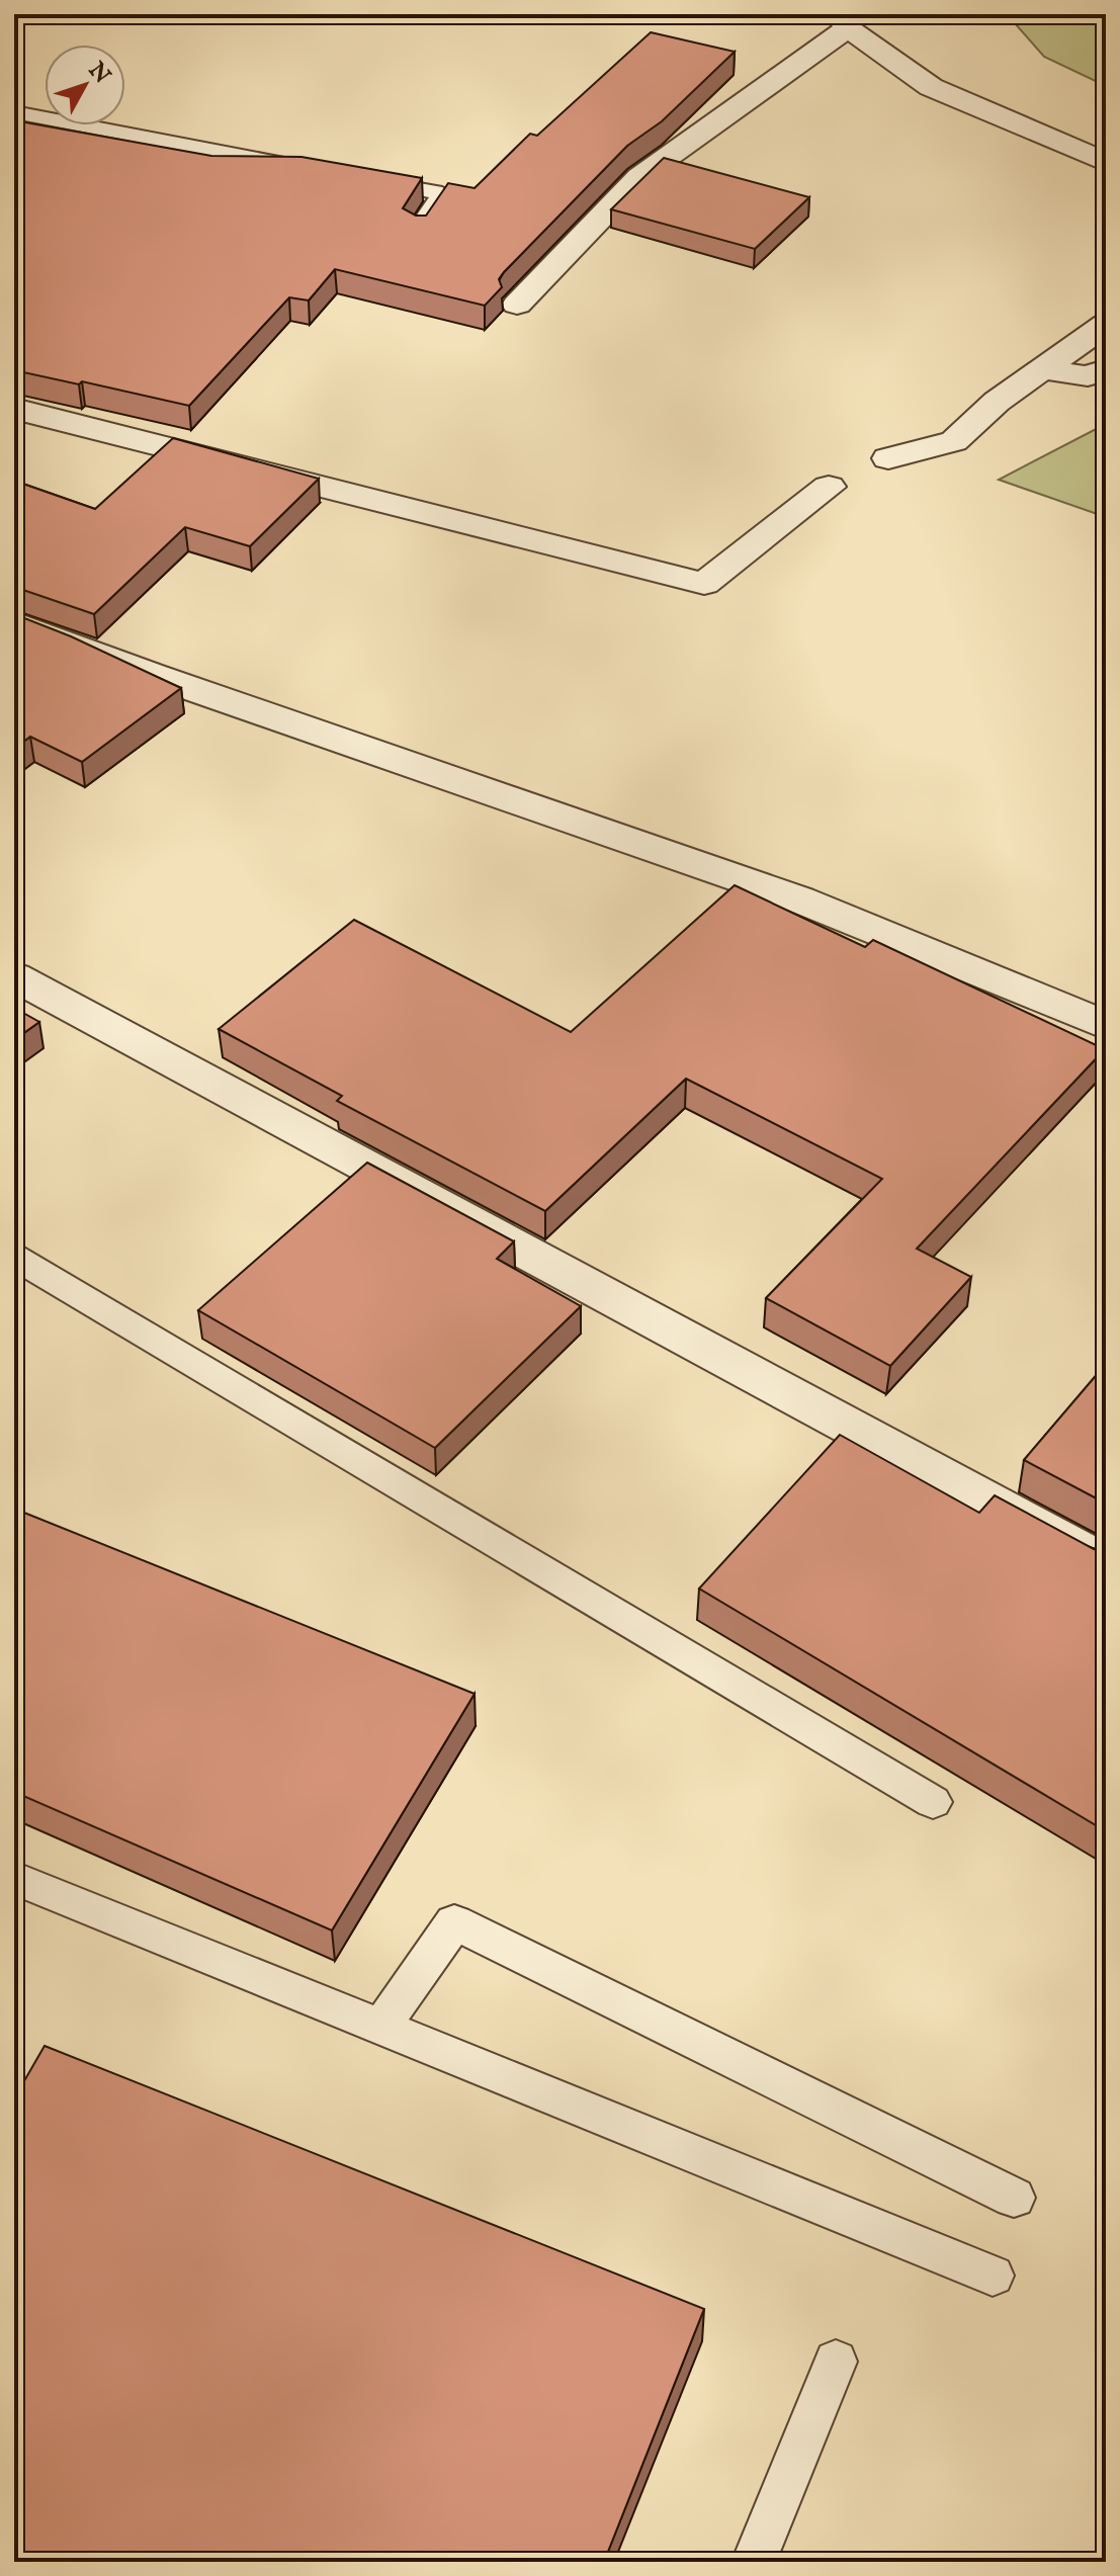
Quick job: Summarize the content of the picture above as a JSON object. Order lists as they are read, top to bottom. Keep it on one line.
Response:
{"north":"top right"}
